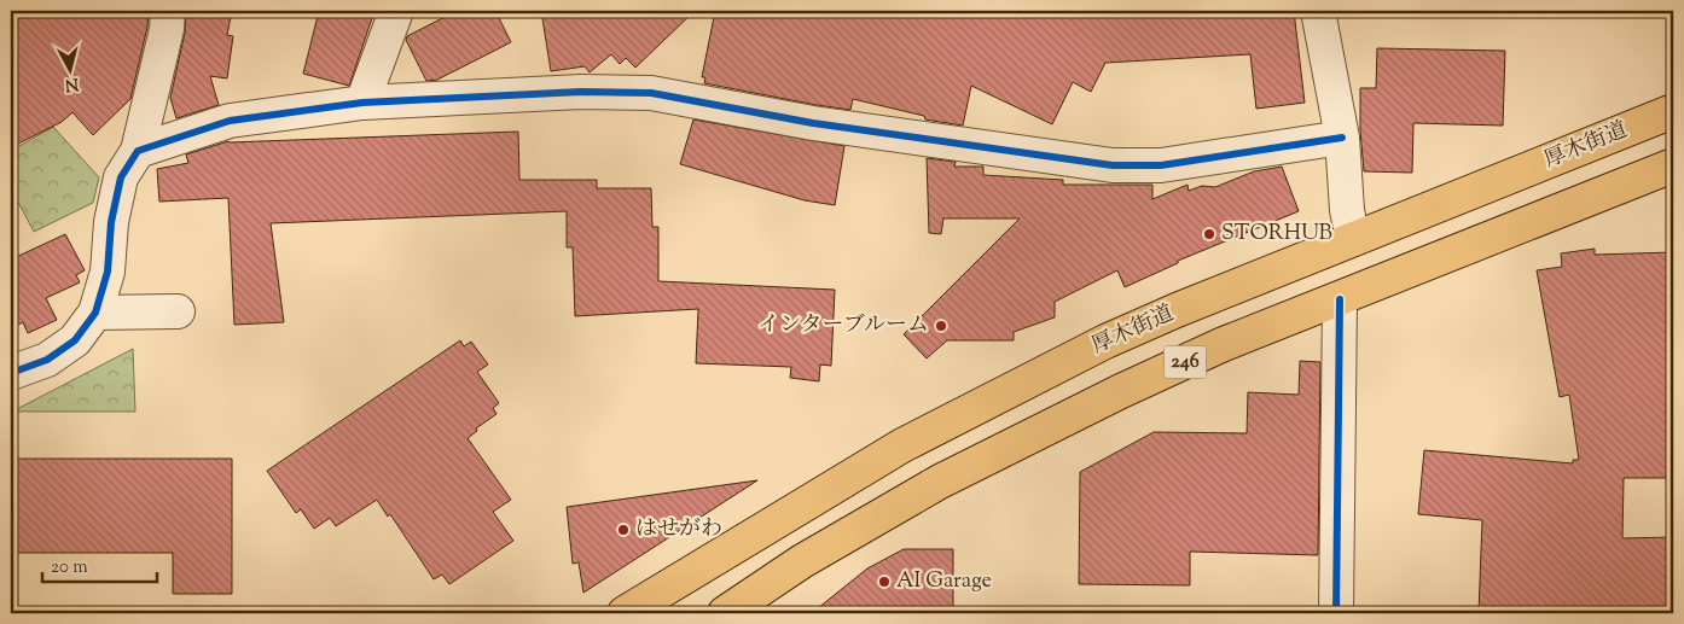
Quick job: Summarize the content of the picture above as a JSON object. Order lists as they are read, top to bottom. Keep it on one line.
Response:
{"streets":{"highway":["厚木街道","246"]},"places":["STORHUB","インターブルーム","はせがわ","AI Garage"],"scale_bar":"20 m","north":"bottom"}
